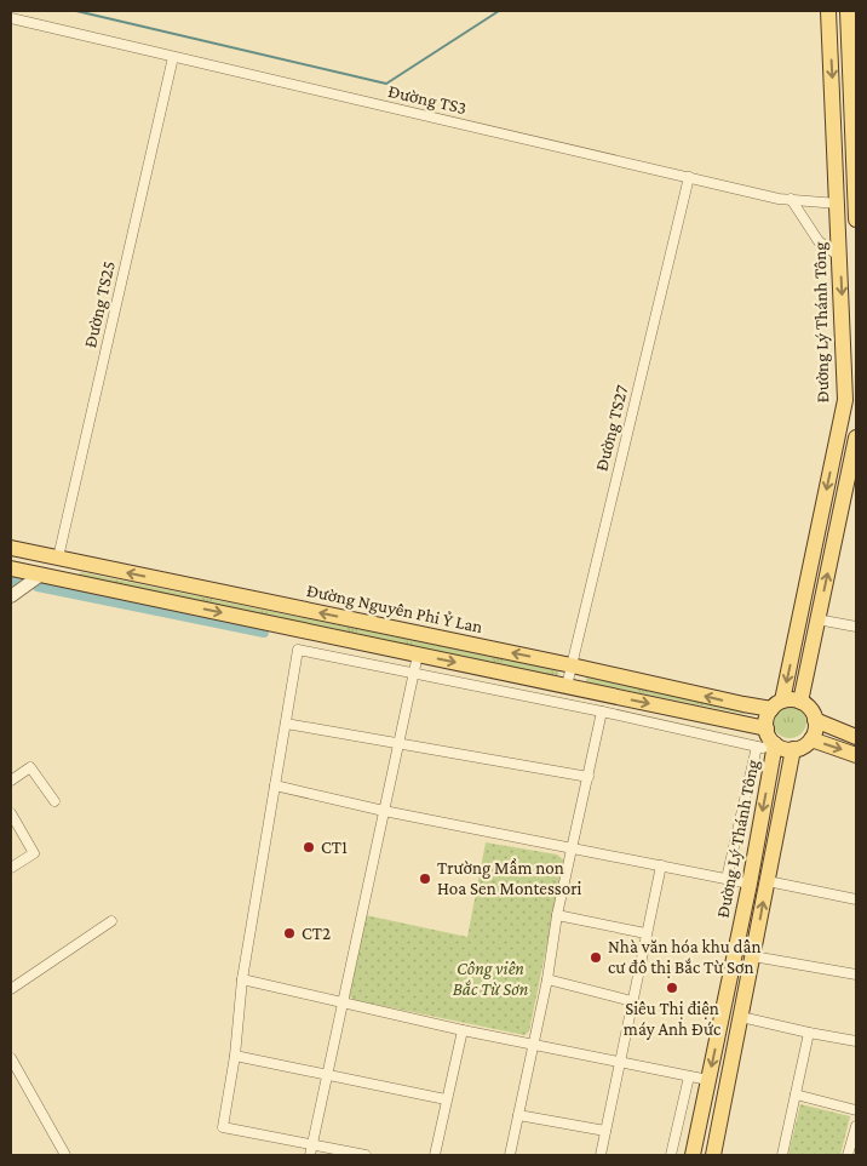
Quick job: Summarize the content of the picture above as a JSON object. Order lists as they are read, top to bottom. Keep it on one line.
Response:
{"streets":{"main road":["Đường Lý Thánh Tông","Đường Nguyên Phi Ỷ Lan"],"street":["Đường TS3","Đường TS25","Đường TS27"]},"crossings":[["Đường TS3","Đường TS25"],["Đường TS3","Đường Lý Thánh Tông"],["Đường TS3","Đường TS27"],["Đường TS25","Đường Nguyên Phi Ỷ Lan"],["Đường Lý Thánh Tông","Đường Nguyên Phi Ỷ Lan"],["Đường TS27","Đường Nguyên Phi Ỷ Lan"]],"parks":["Công viên Bắc Từ Sơn"],"places":["CT1","Trường Mầm non Hoa Sen Montessori","CT2","Nhà văn hóa khu dân cư đô thị Bắc Từ Sơn","Siêu Thị điện máy Anh Đức"]}
